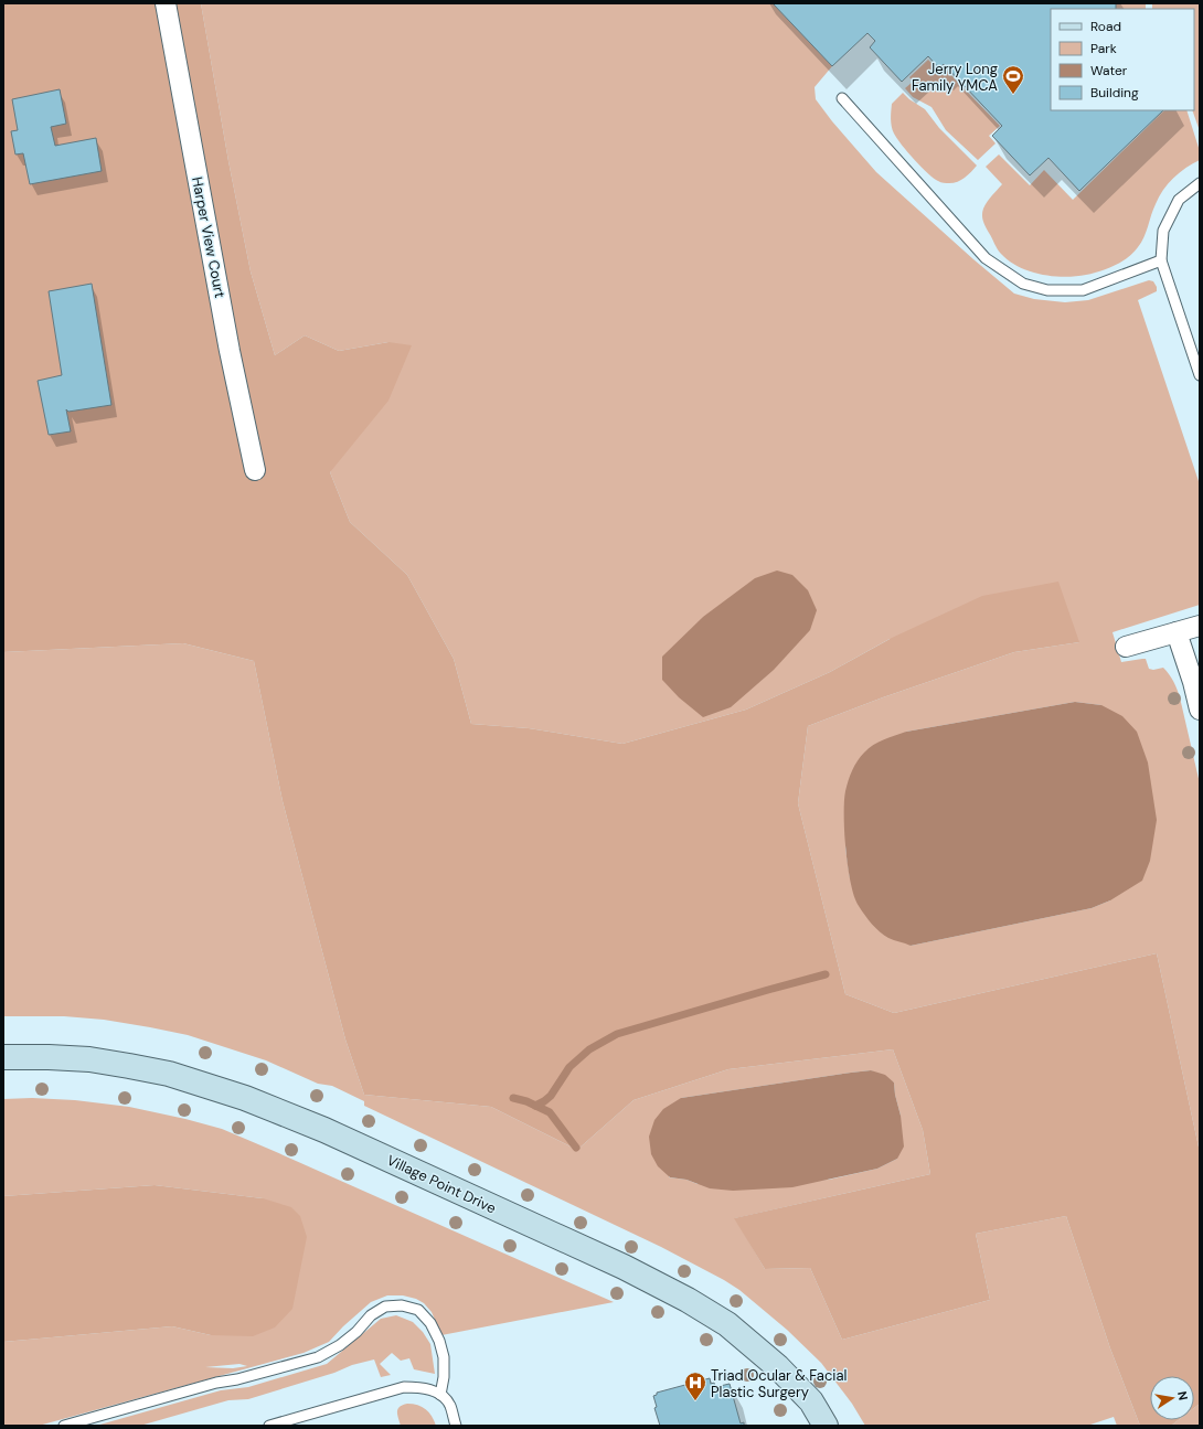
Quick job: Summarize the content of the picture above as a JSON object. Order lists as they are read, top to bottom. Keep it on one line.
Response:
{"streets":{"street":["Harper View Court","Village Point Drive"]},"places":{"sports":["Jerry Long Family YMCA"],"hospital":["Triad Ocular & Facial Plastic Surgery"]},"legend":["Road","Park","Water","Building"],"north":"right"}
